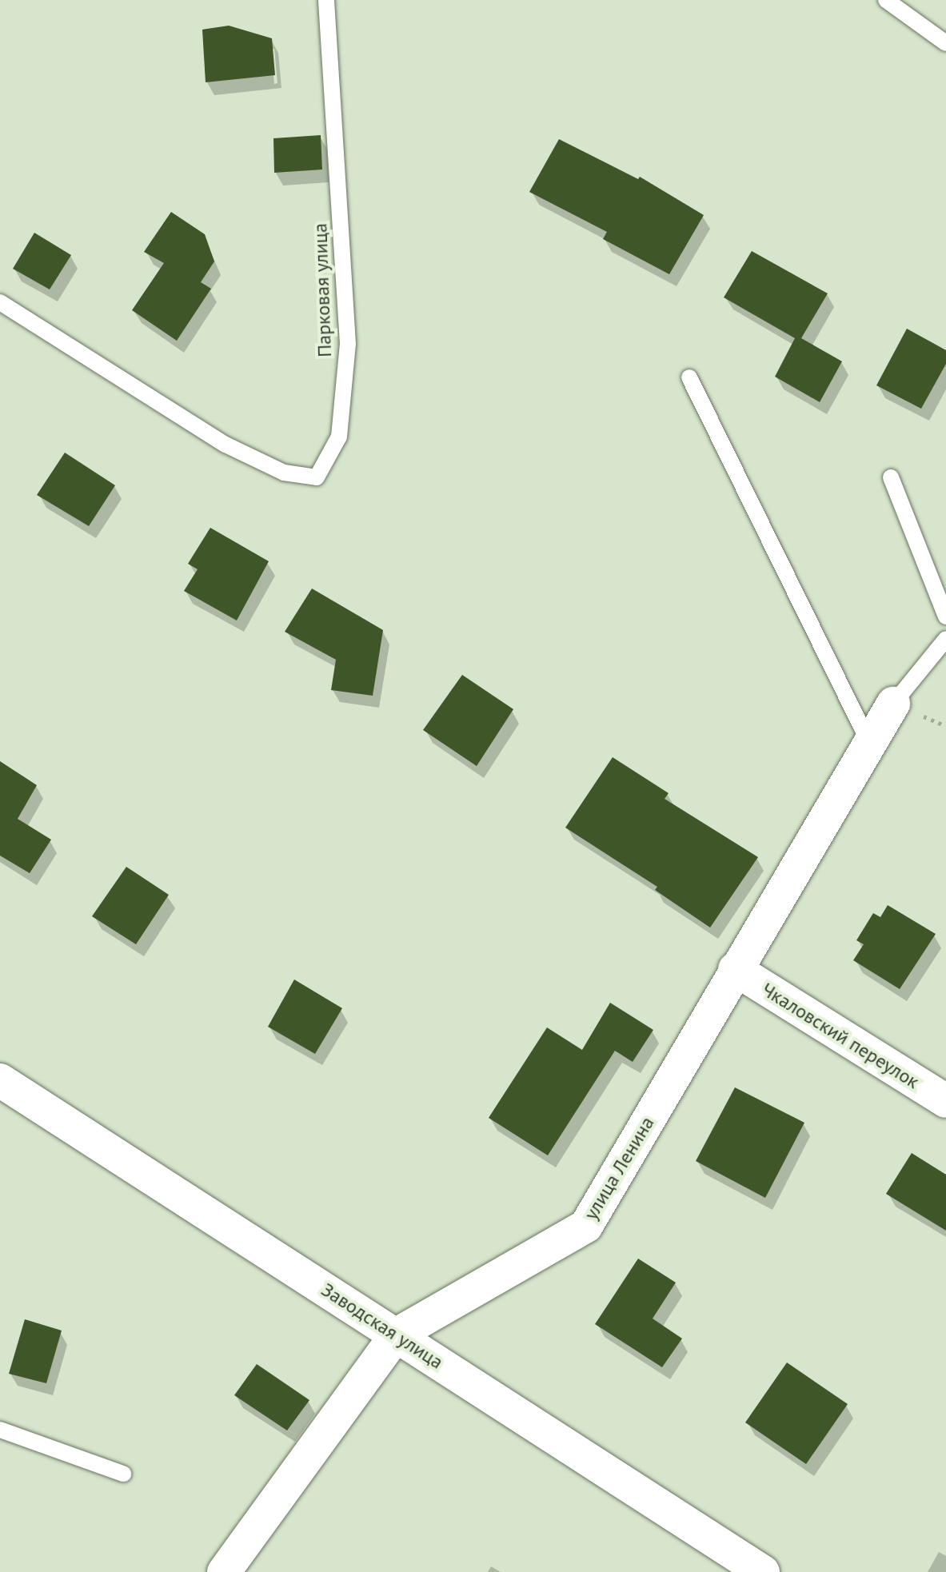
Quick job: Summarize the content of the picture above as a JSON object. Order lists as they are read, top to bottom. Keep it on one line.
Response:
{"streets":{"street":["Чкаловский переулок","улица Ленина","Заводская улица"],"lane":["Парковая улица"]},"crossings":[["Чкаловский переулок","улица Ленина"],["улица Ленина","Заводская улица"]]}
